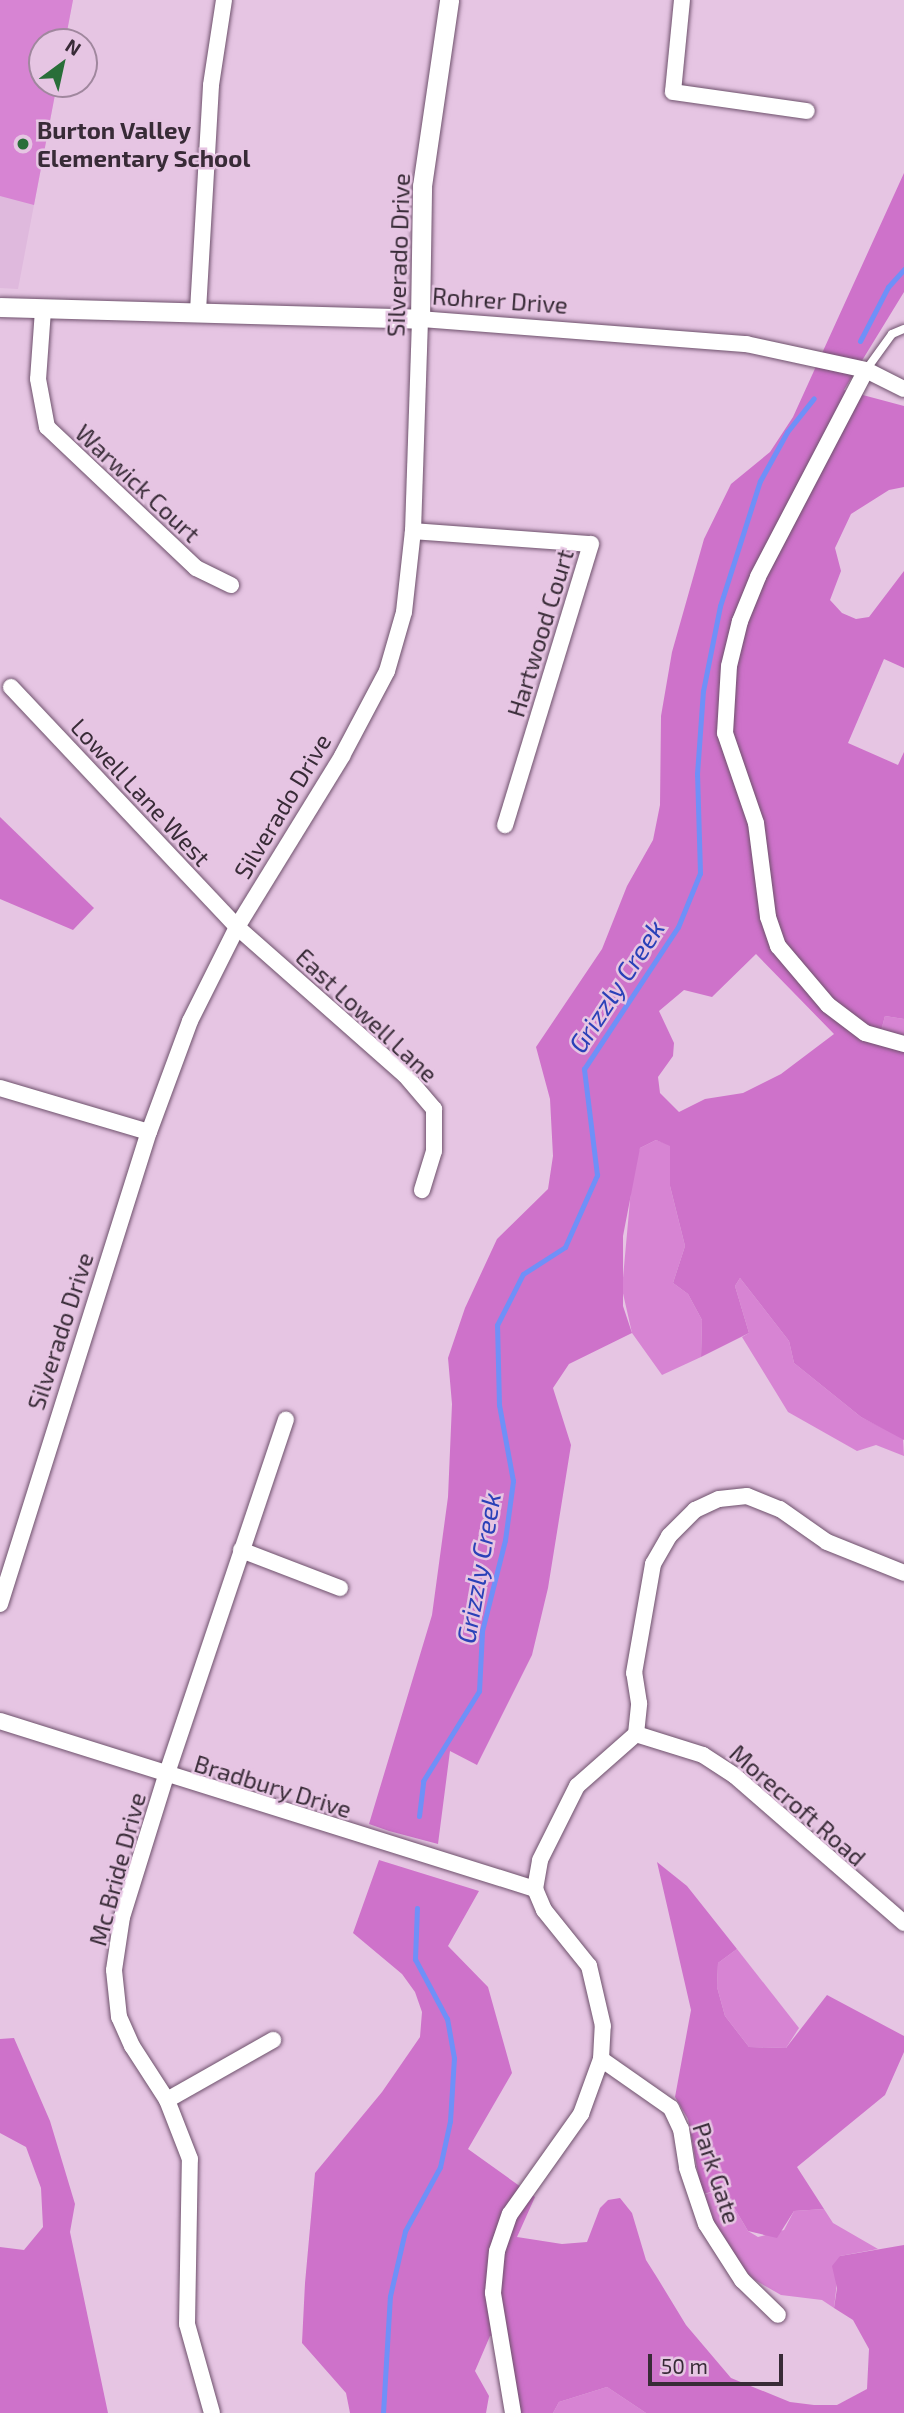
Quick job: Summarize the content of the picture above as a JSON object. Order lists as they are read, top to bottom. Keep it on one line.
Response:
{"streets":{"street":["Silverado Drive","Rohrer Drive","Warwick Court","Hartwood Court","Lowell Lane West","East Lowell Lane","Bradbury Drive","Morecroft Road","Mc Bride Drive","Park Gate"]},"crossings":[["Silverado Drive","Rohrer Drive"],["Silverado Drive","Hartwood Court"],["Silverado Drive","Lowell Lane West"],["Silverado Drive","East Lowell Lane"],["Rohrer Drive","Warwick Court"],["Lowell Lane West","East Lowell Lane"],["Bradbury Drive","Mc Bride Drive"]],"water":["Grizzly Creek"],"places":["Burton Valley Elementary School"],"scale_bar":"50 m","north":"top right"}
